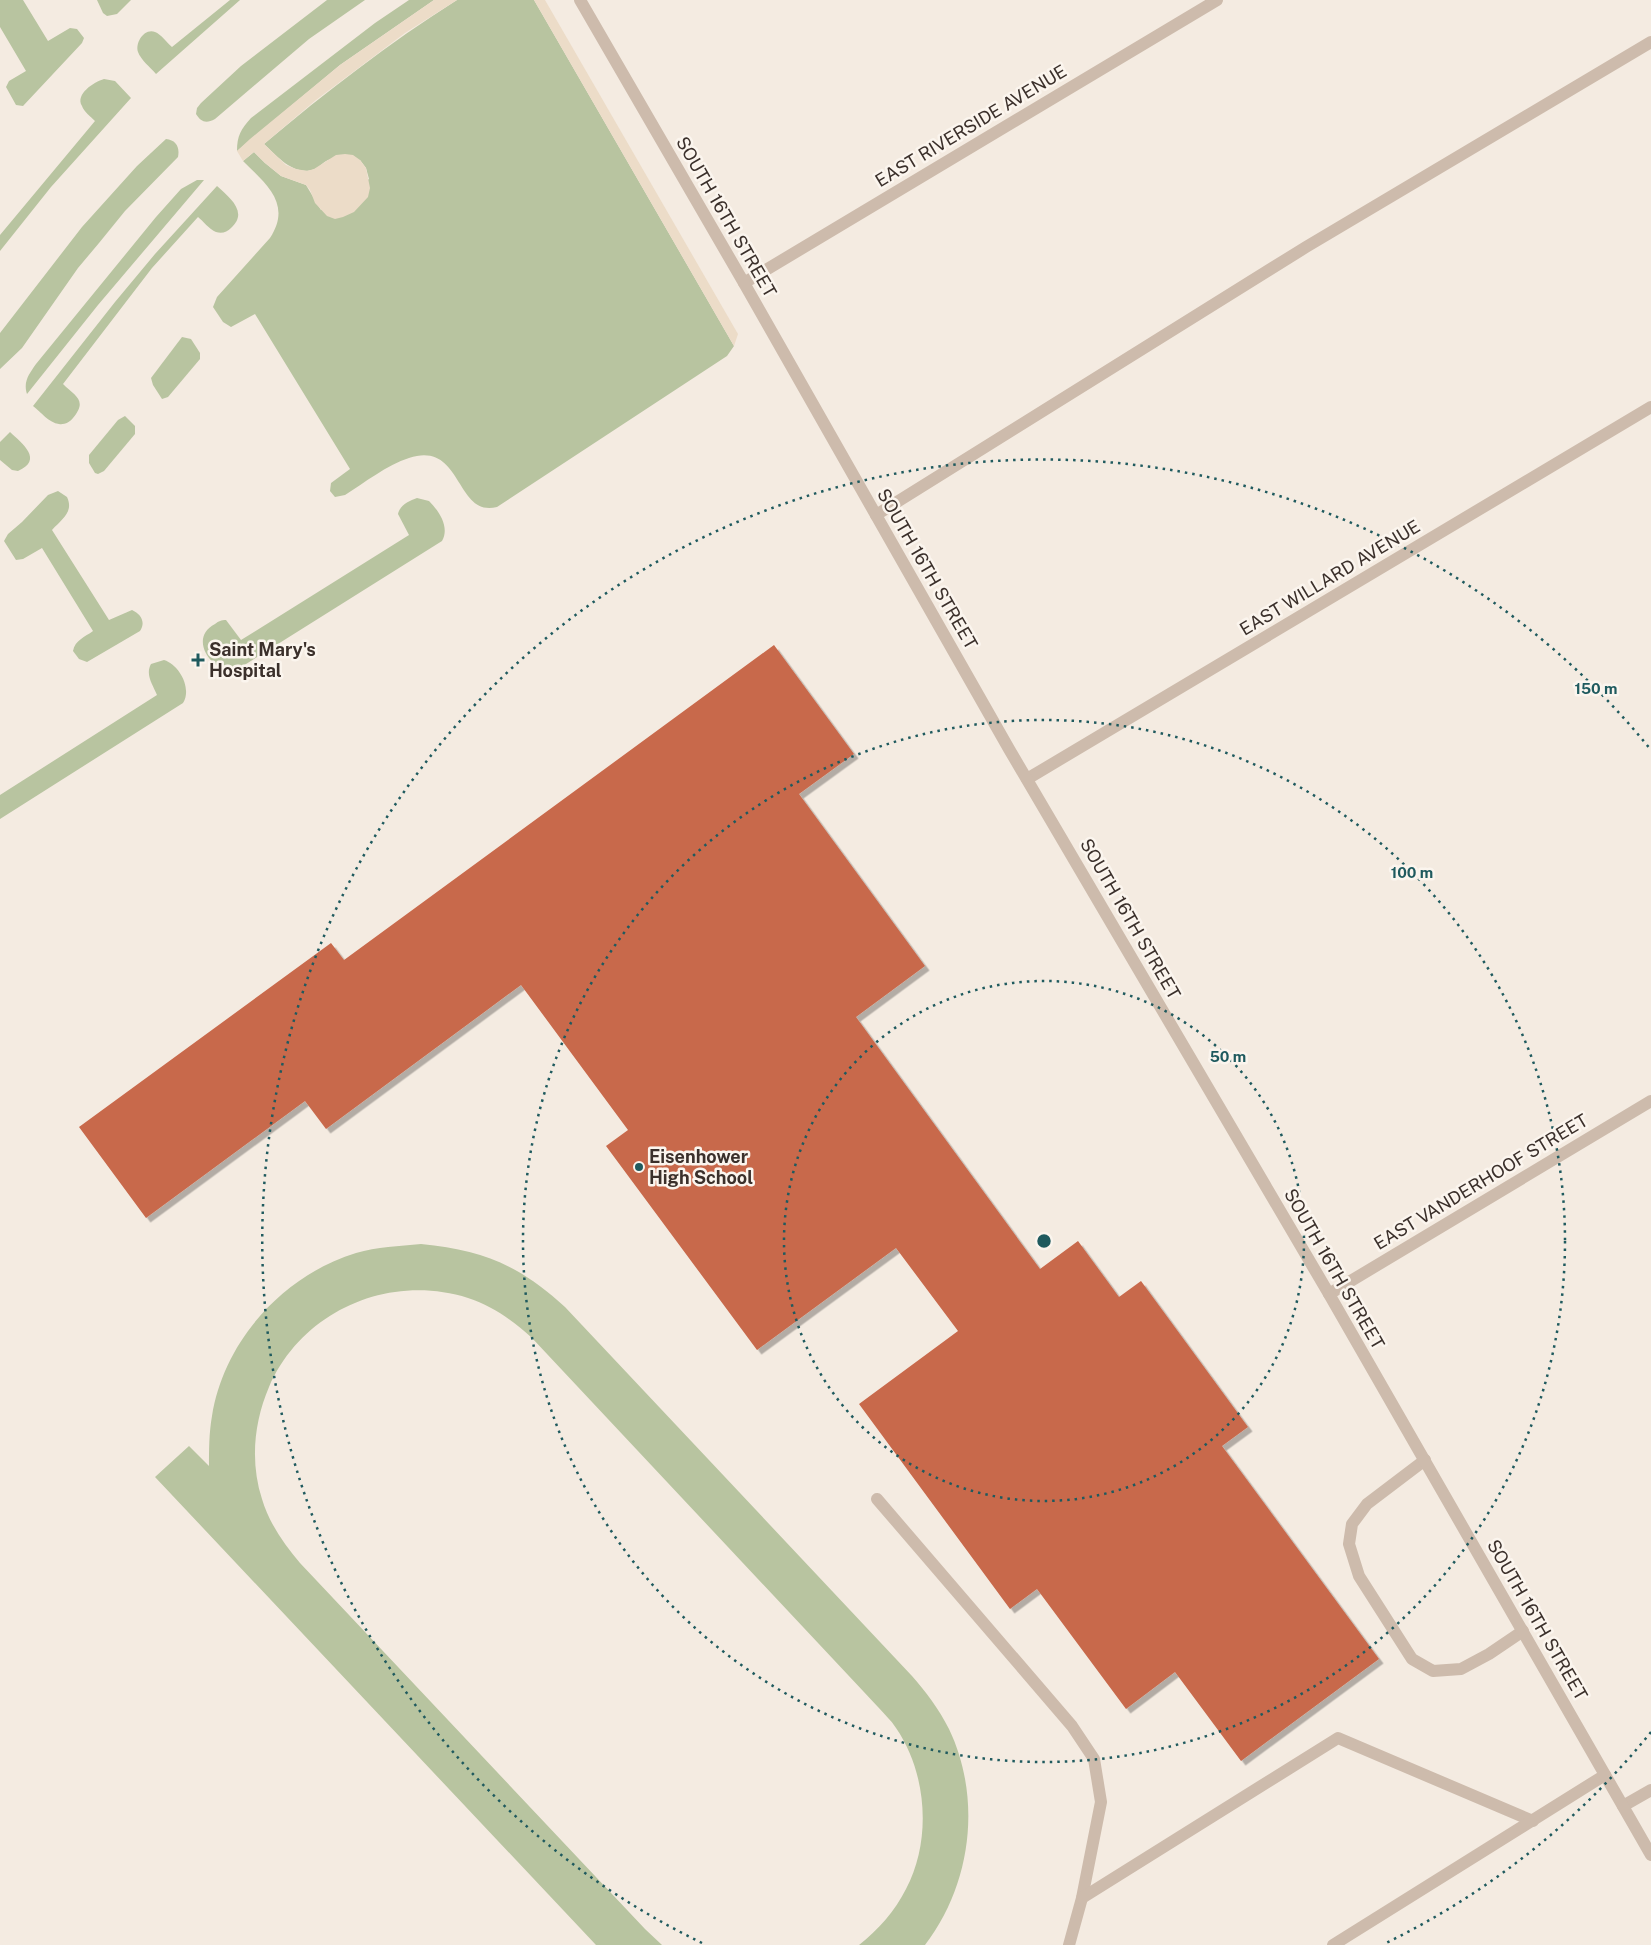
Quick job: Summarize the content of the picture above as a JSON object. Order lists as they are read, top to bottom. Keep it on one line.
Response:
{"streets":{"street":["EAST RIVERSIDE AVENUE","SOUTH 16TH STREET","EAST WILLARD AVENUE","EAST VANDERHOOF STREET"]},"crossings":[["EAST RIVERSIDE AVENUE","SOUTH 16TH STREET"],["SOUTH 16TH STREET","EAST WILLARD AVENUE"],["SOUTH 16TH STREET","EAST VANDERHOOF STREET"]],"places":{"health":["Saint Mary's Hospital"],"other":["Eisenhower High School"]},"rings":["150 m","100 m","50 m"]}
